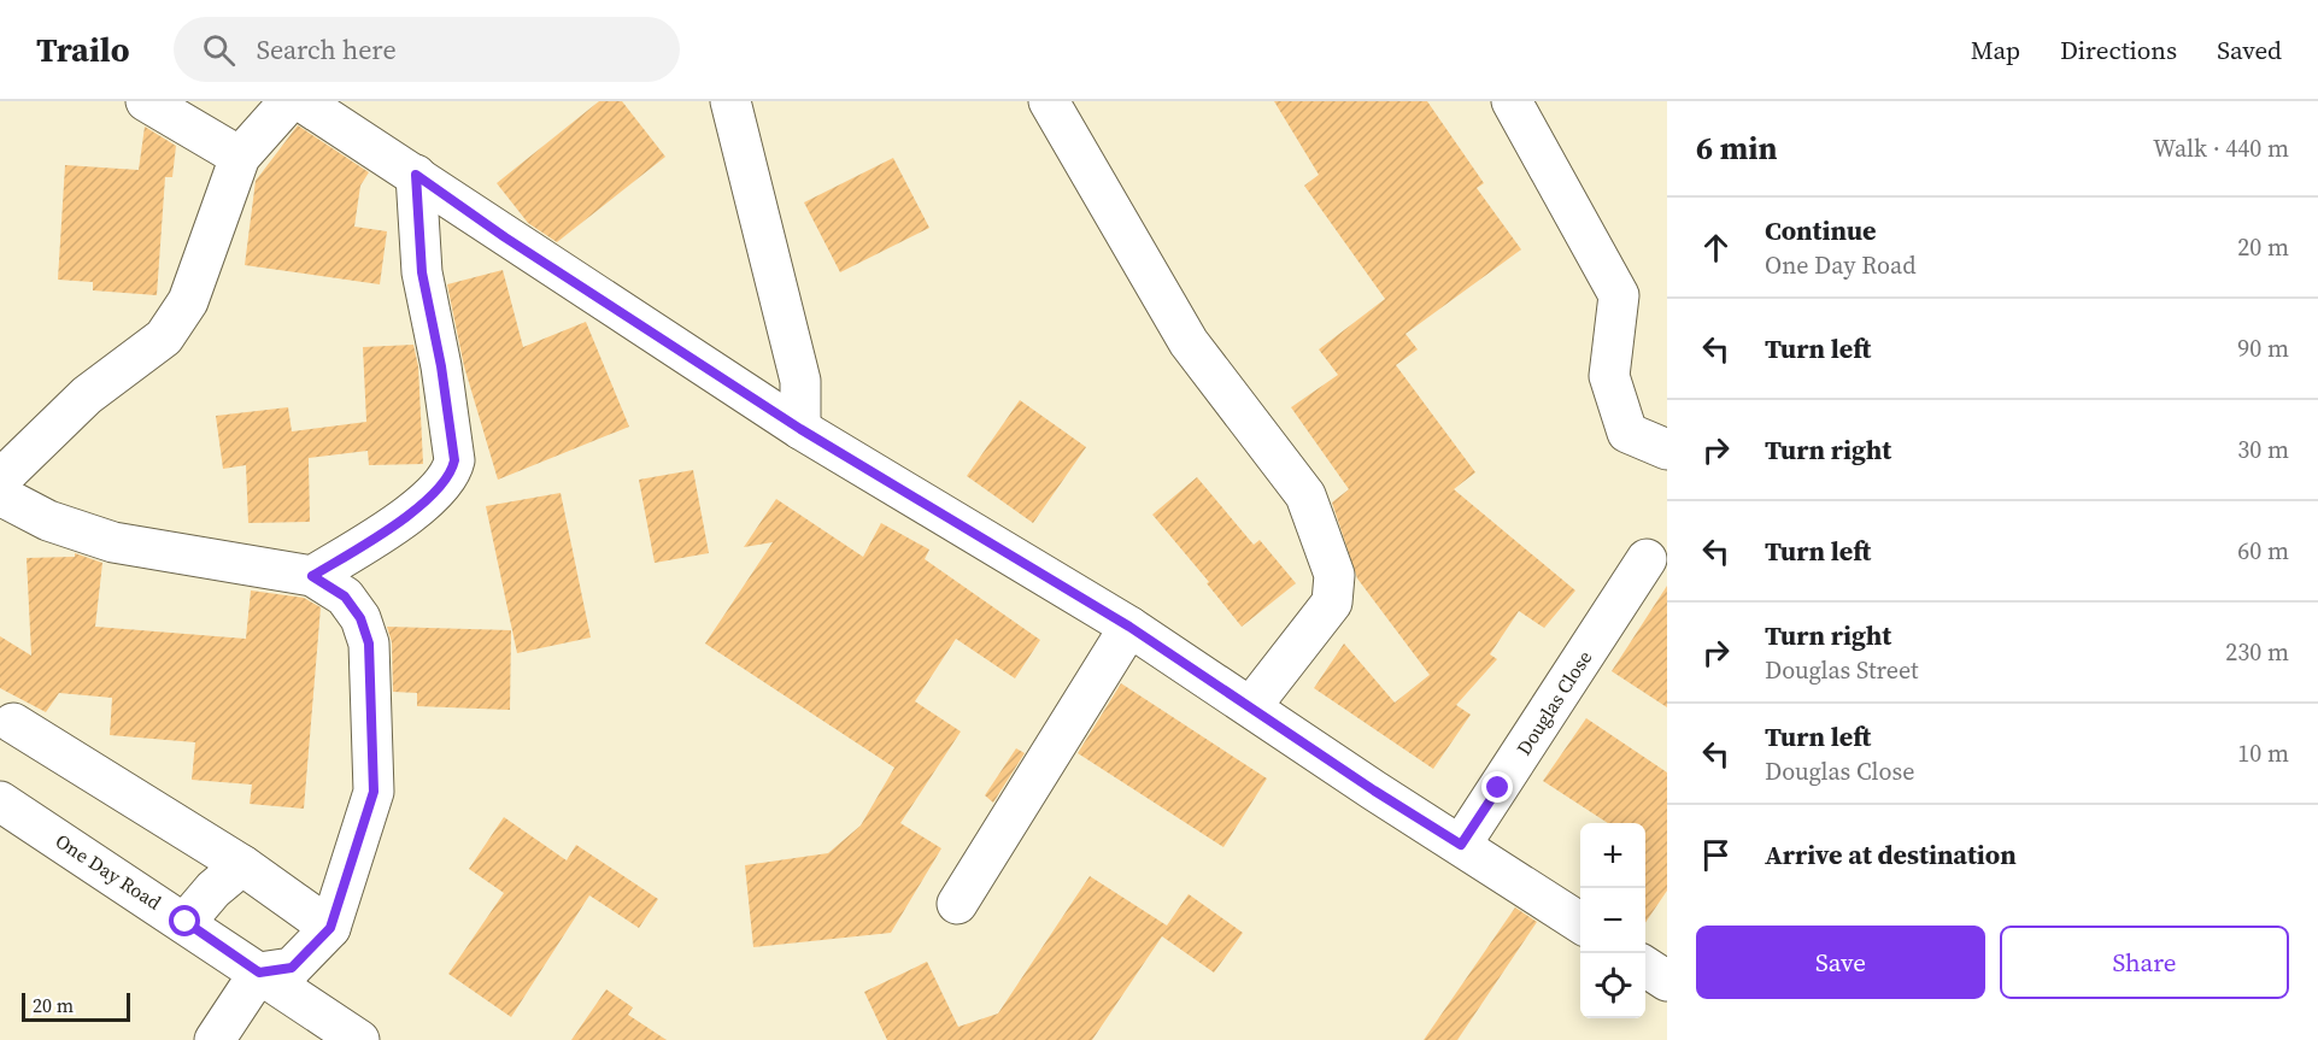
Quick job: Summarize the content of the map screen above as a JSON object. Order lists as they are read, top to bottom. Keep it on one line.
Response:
{"streets":{"street":["Douglas Close","One Day Road"]},"scale_bar":"20 m","page":{"header":"Trailo","search":"Search here","nav":["Map","Directions","Saved"],"heading":["6 min","Walk · 440 m"],"list":[["Continue","One Day Road","20 m"],["Turn left","90 m"],["Turn right","30 m"],["Turn left","60 m"],["Turn right","Douglas Street","230 m"],["Turn left","Douglas Close","10 m"],"Arrive at destination"],"map_buttons":["+","−"],"buttons":["Save","Share"],"scale":"20 m"}}
